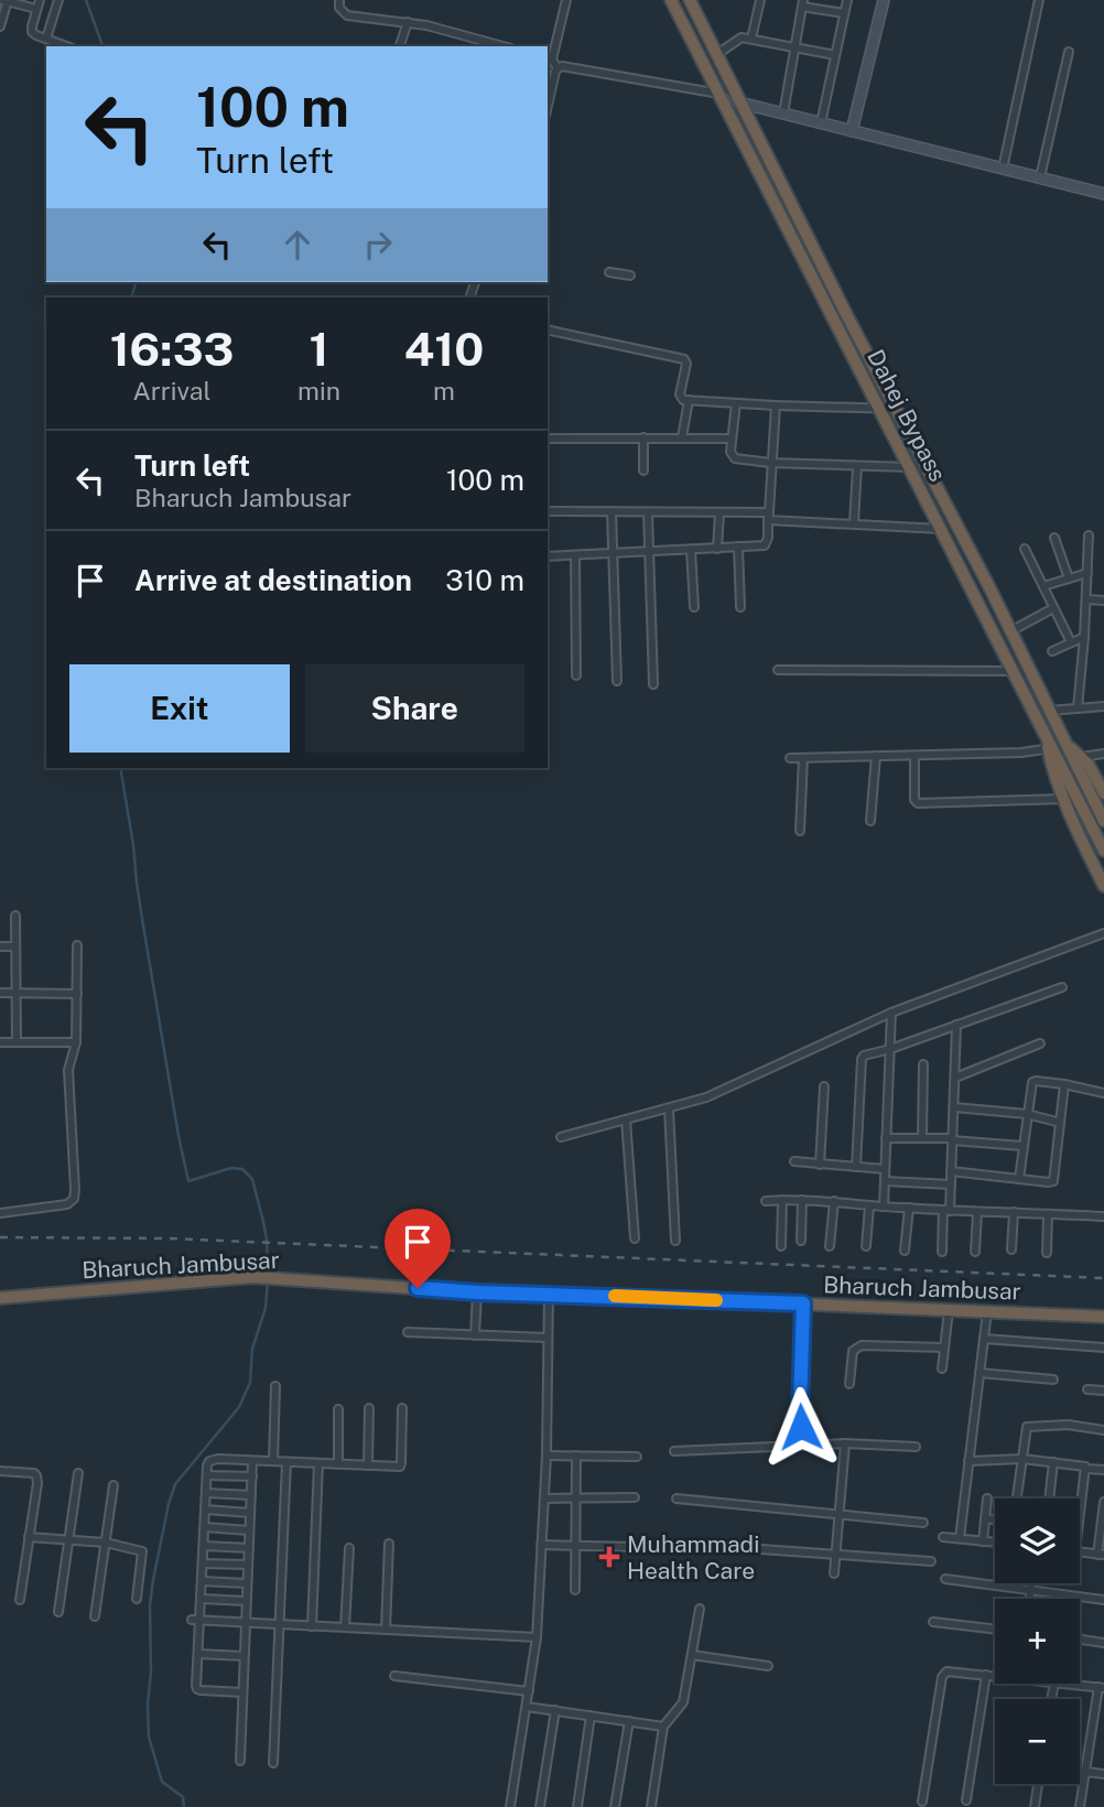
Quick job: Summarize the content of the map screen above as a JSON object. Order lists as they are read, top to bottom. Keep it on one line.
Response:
{"streets":{"highway":["Dahej Bypass","Bharuch Jambusar"]},"places":{"health":["Muhammadi Health Care"]},"page":{"turn":["100 m","Turn left"],"eta":["16:33","Arrival","1","min","410","m"],"list":[{"name":"Turn left","note":"Bharuch Jambusar","value":"100 m"},{"name":"Arrive at destination","value":"310 m"}],"buttons":["Exit","Share"],"map_buttons":["+","−"]}}
